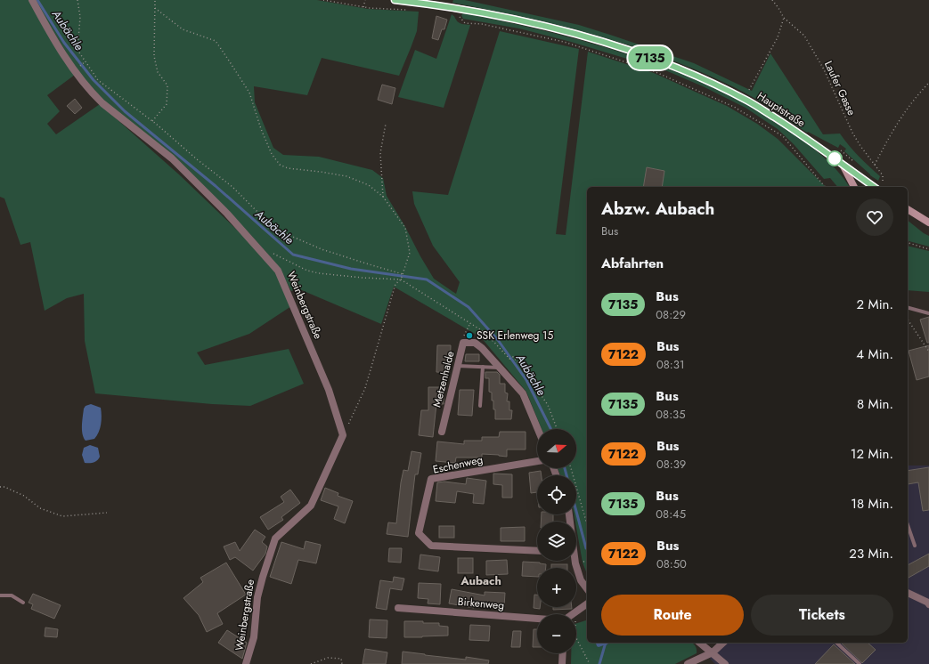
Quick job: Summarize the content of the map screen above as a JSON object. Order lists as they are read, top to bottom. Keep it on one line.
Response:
{"streets":{"main road":["Hauptstraße"],"street":["Weinbergstraße","Metzenhalde","Eschenweg","Birkenweg"],"path":["Laufer Gasse"]},"crossings":[["Laufer Gasse","Hauptstraße"]],"districts":["Aubach"],"water":["Aubächle"],"places":["SSK Erlenweg 15"],"lines":["bus line 7135"],"north":"right","page":{"on_map":"7135","heading":[["Abzw. Aubach","Bus"],"Abfahrten"],"list":[{"mark":"7135","name":"Bus","note":"08:29","value":"2 Min."},{"mark":"7122","name":"Bus","note":"08:31","value":"4 Min."},{"mark":"7135","name":"Bus","note":"08:35","value":"8 Min."},{"mark":"7122","name":"Bus","note":"08:39","value":"12 Min."},{"mark":"7135","name":"Bus","note":"08:45","value":"18 Min."},{"mark":"7122","name":"Bus","note":"08:50","value":"23 Min."}],"map_buttons":["+","−"],"buttons":["Route","Tickets"]}}
